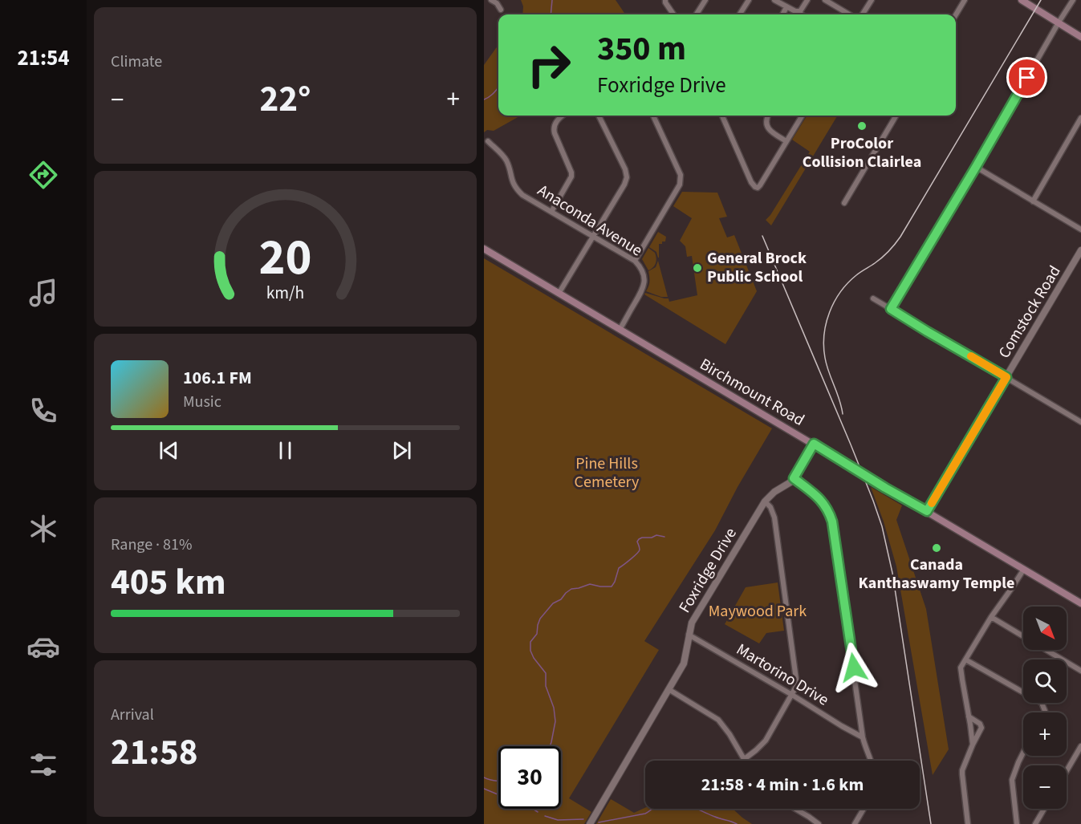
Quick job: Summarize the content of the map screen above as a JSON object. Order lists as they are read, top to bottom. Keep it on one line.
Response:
{"streets":{"main road":["Birchmount Road"],"street":["Anaconda Avenue","Comstock Road","Foxridge Drive","Martorino Drive"]},"crossings":[["Anaconda Avenue","Birchmount Road"],["Comstock Road","Birchmount Road"],["Birchmount Road","Foxridge Drive"],["Foxridge Drive","Martorino Drive"]],"parks":["Pine Hills Cemetery","Maywood Park"],"places":["ProColor Collision Clairlea","General Brock Public School","Canada Kanthaswamy Temple"],"north":"bottom right","page":{"tabs":"21:54","tile":["Climate",["Range · 81%","405 km"],["Arrival","21:58"]],"turn":["350 m","Foxridge Drive"],"heat":["−","22°","+"],"song":["106.1 FM","Music"],"map_buttons":["+","−"],"limit":"30","trip":"21:58 · 4 min · 1.6 km","gauge":["20","km/h"]}}
